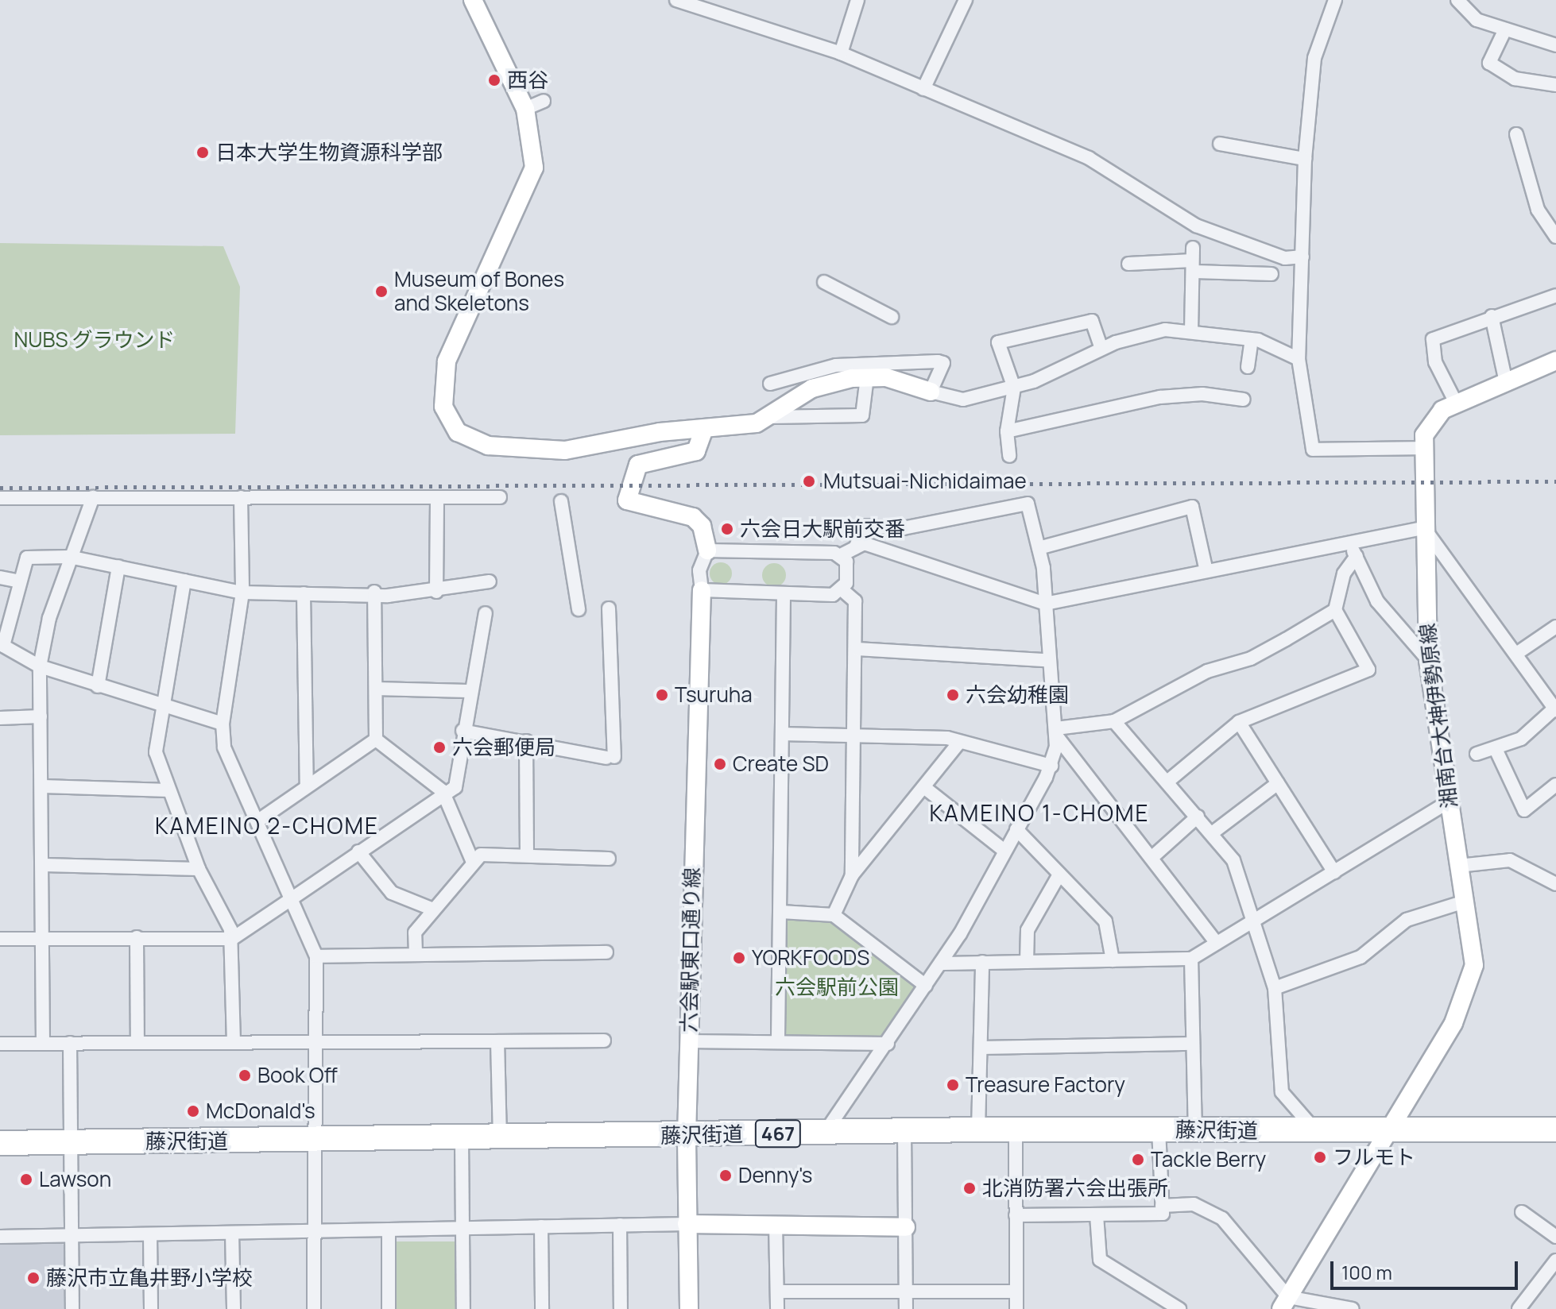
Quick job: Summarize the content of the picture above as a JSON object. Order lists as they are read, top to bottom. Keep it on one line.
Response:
{"streets":{"highway":["藤沢街道","467"],"street":["湘南台大神伊勢原線","六会駅東口通り線"]},"crossings":[["湘南台大神伊勢原線","藤沢街道"],["六会駅東口通り線","藤沢街道"]],"districts":["KAMEINO 1-CHOME","KAMEINO 2-CHOME"],"parks":["NUBS グラウンド","六会駅前公園"],"places":["西谷","日本大学生物資源科学部","Museum of Bones and Skeletons","Mutsuai-Nichidaimae","六会日大駅前交番","Tsuruha","六会幼稚園","六会郵便局","Create SD","YORKFOODS","Book Off","Treasure Factory","McDonald's","フルモト","Tackle Berry","Denny's","Lawson","北消防署六会出張所","藤沢市立亀井野小学校"],"scale_bar":"100 m"}
